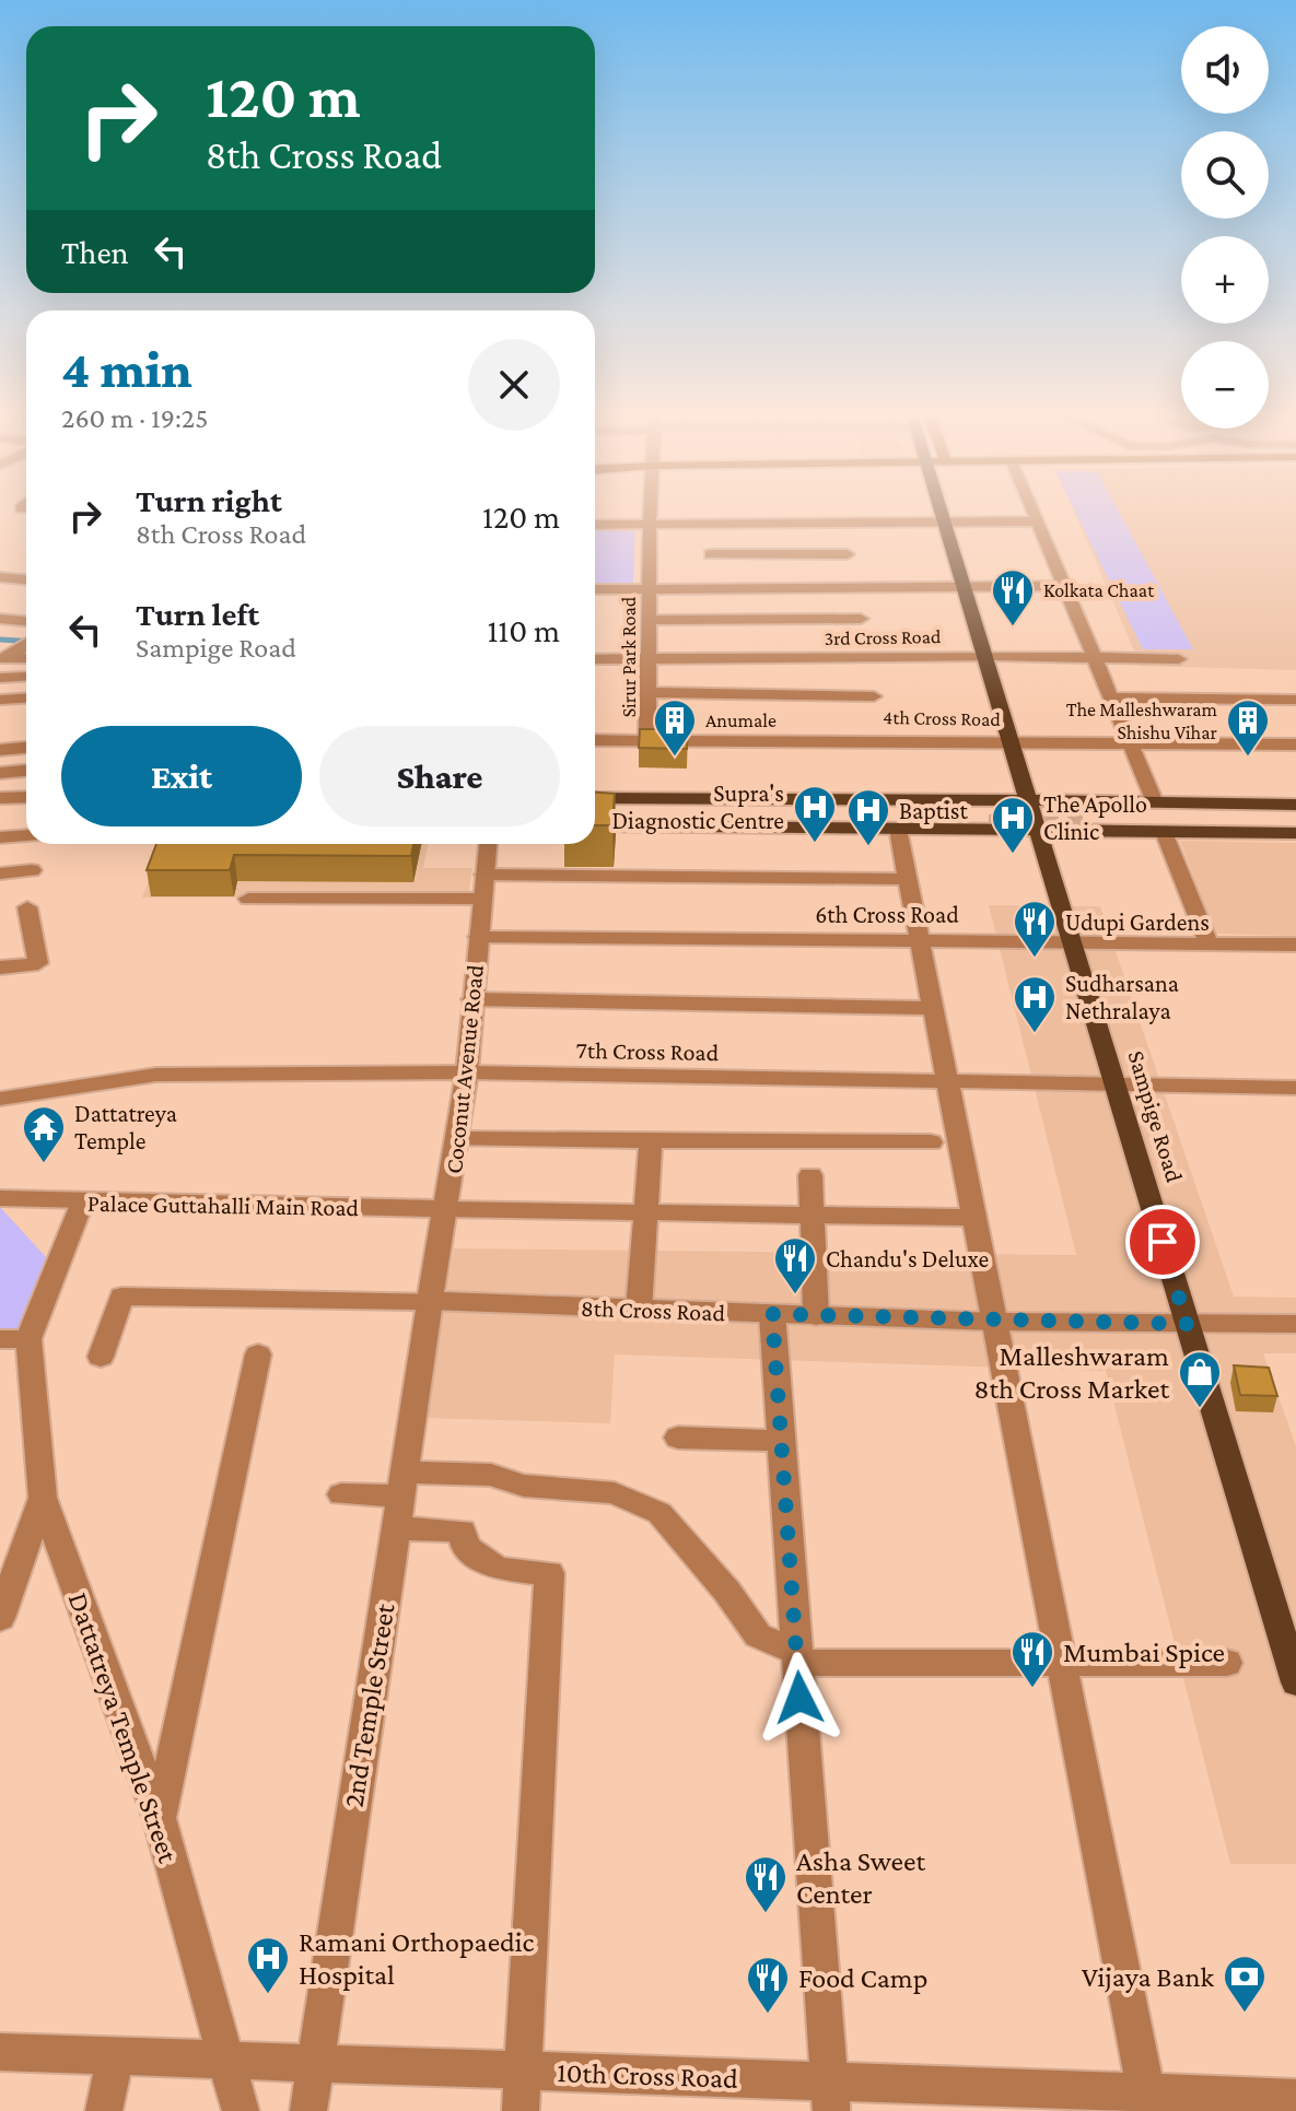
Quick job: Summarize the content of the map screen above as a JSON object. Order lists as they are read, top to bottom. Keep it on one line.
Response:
{"streets":{"main road":["Sampige Road"],"street":["3rd Cross Road","Sirur Park Road","4th Cross Road","6th Cross Road","7th Cross Road","Coconut Avenue Road","Palace Guttahalli Main Road","8th Cross Road","2nd Temple Street","Dattatreya Temple Street","10th Cross Road"]},"crossings":[["3rd Cross Road","Sirur Park Road"],["3rd Cross Road","Sampige Road"],["Sirur Park Road","4th Cross Road"],["4th Cross Road","Sampige Road"],["6th Cross Road","Coconut Avenue Road"],["6th Cross Road","Sampige Road"],["7th Cross Road","Coconut Avenue Road"],["7th Cross Road","Sampige Road"],["Coconut Avenue Road","Palace Guttahalli Main Road"],["Coconut Avenue Road","8th Cross Road"],["Coconut Avenue Road","2nd Temple Street"],["Sampige Road","8th Cross Road"],["8th Cross Road","2nd Temple Street"],["2nd Temple Street","10th Cross Road"],["Dattatreya Temple Street","10th Cross Road"]],"places":{"restaurant":["Kolkata Chaat","Udupi Gardens","Chandu's Deluxe","Mumbai Spice","Asha Sweet Center","Food Camp"],"building":["Anumale","The Malleshwaram Shishu Vihar"],"hospital":["Supra's Diagnostic Centre","Baptist","The Apollo Clinic","Sudharsana Nethralaya","Ramani Orthopaedic Hospital"],"temple":["Dattatreya Temple"],"shop":["Malleshwaram 8th Cross Market"],"bank":["Vijaya Bank"]},"page":{"map_buttons":["+","−"],"turn":["120 m","8th Cross Road"],"then":"Then","heading":["4 min","260 m · 19:25"],"list":[{"name":"Turn right","note":"8th Cross Road","value":"120 m"},{"name":"Turn left","note":"Sampige Road","value":"110 m"}],"buttons":["Exit","Share"]}}
